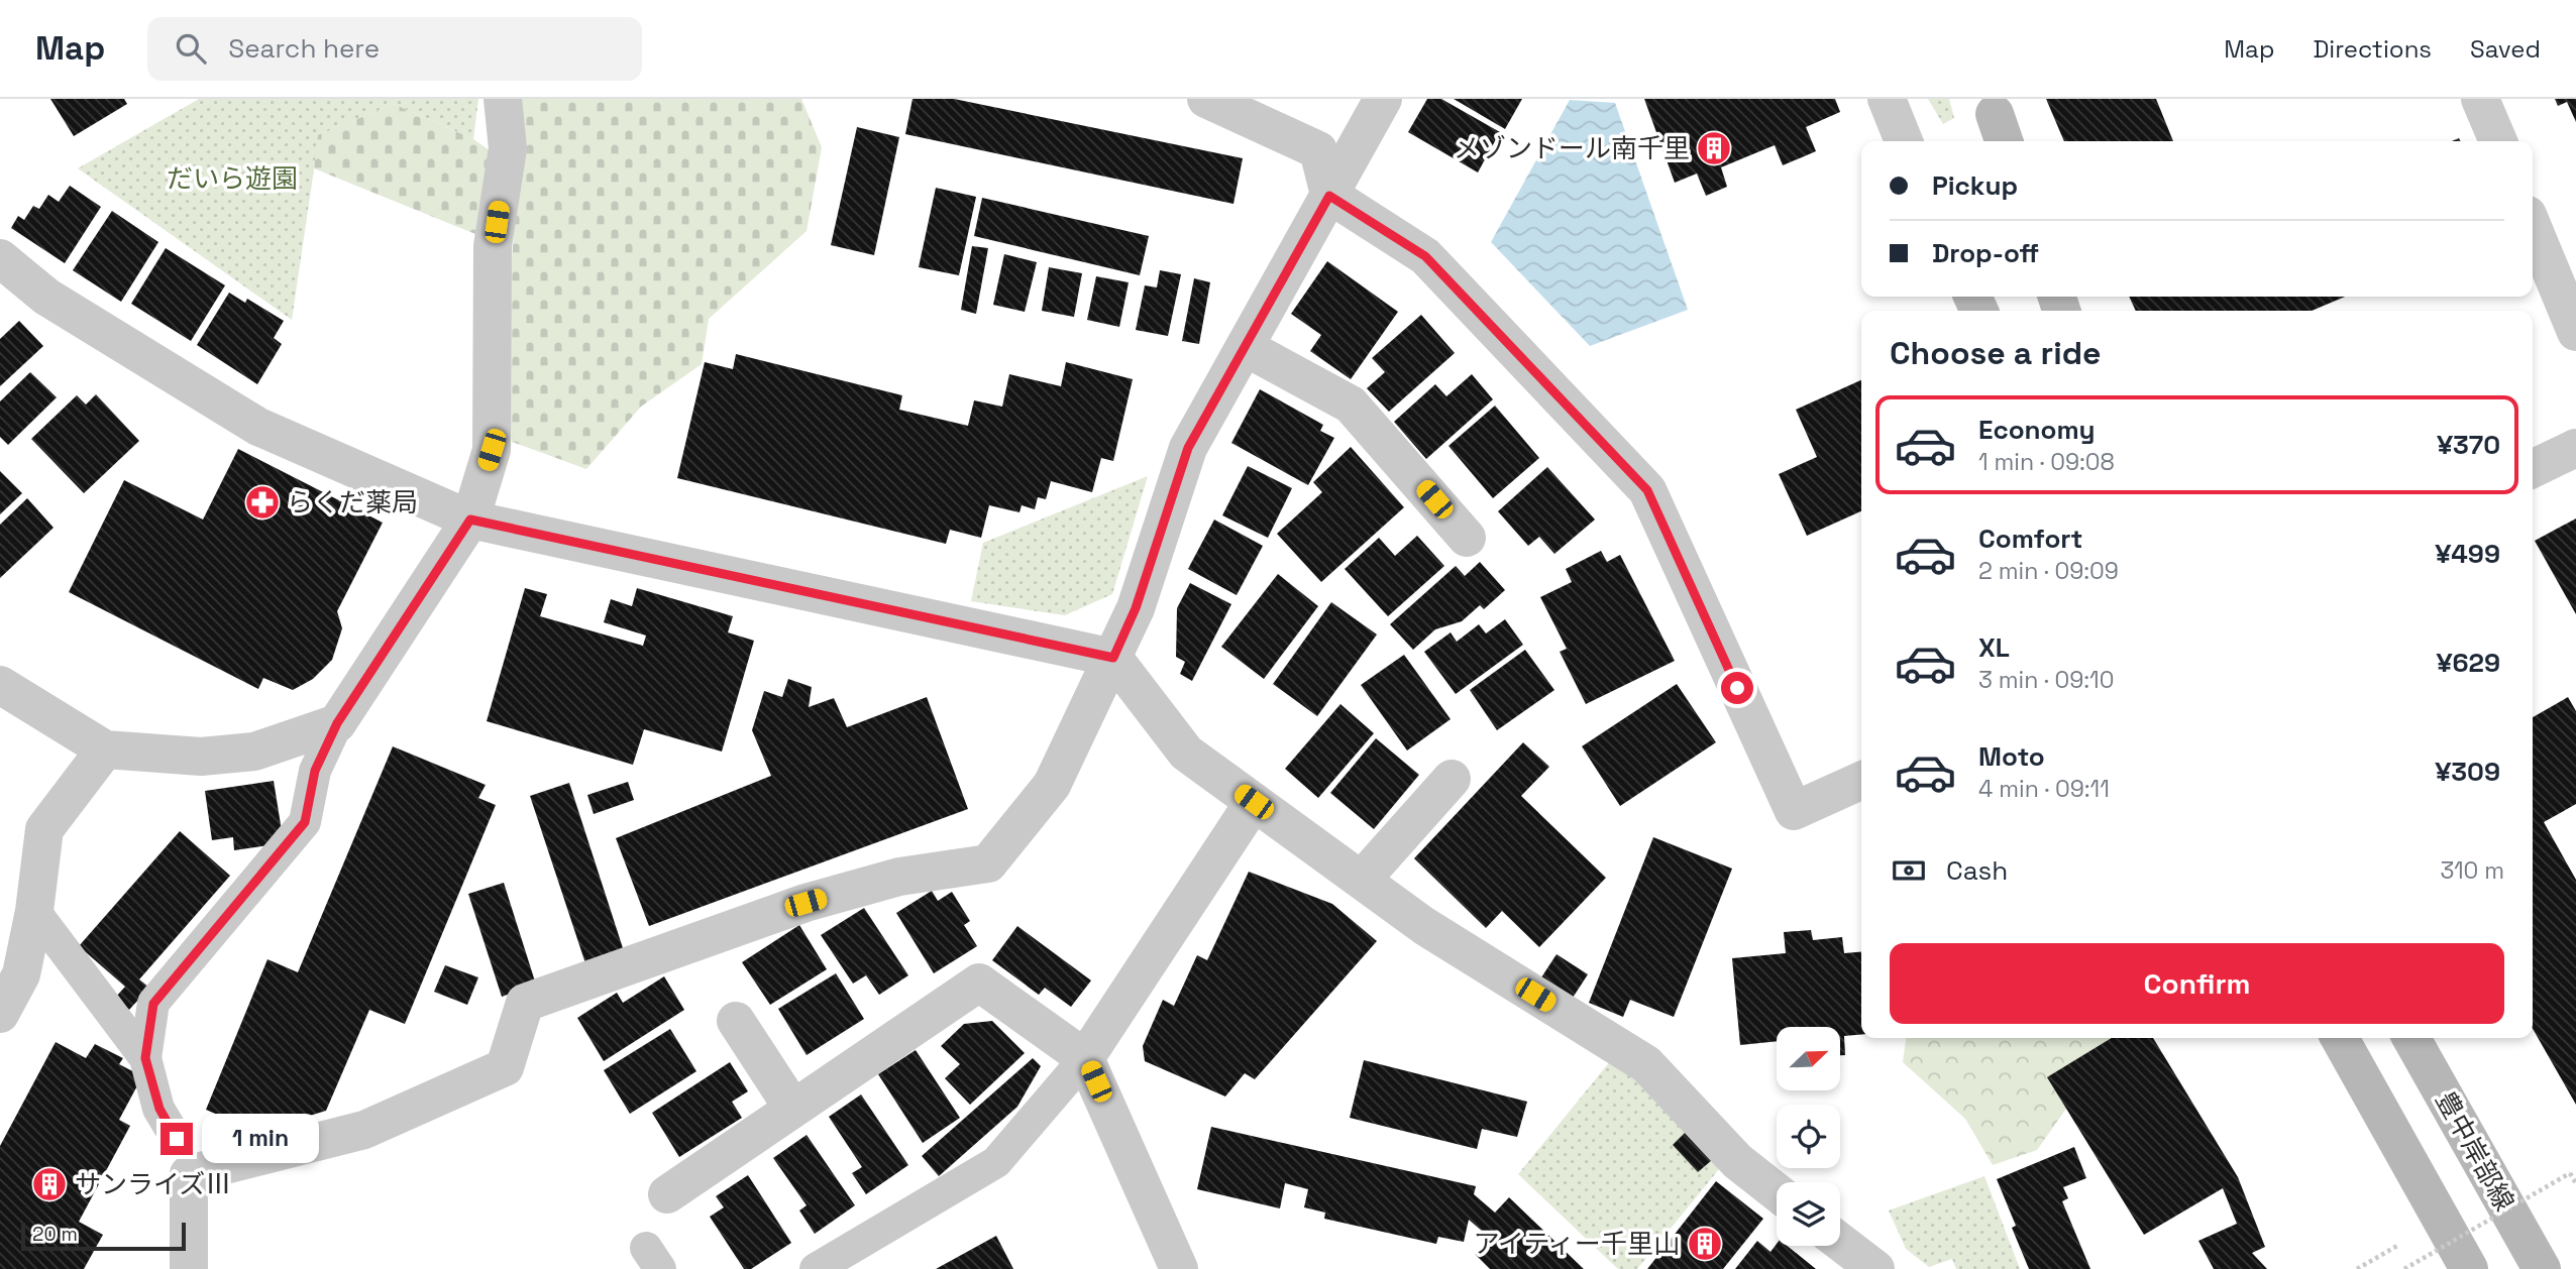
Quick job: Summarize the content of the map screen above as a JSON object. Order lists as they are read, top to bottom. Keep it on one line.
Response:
{"streets":{"street":["豊中岸部線"]},"parks":["だいら遊園"],"places":{"building":["メゾンドール南千里","サンライズⅢ","アイティー千里山"],"pharmacy":["らくだ薬局"]},"scale_bar":"20 m","north":"top right","page":{"header":"Map","search":"Search here","nav":["Map","Directions","Saved"],"banner":["Pickup","Drop-off"],"heading":"Choose a ride","list":[{"name":"Economy","note":"1 min · 09:08","value":"¥370"},{"name":"Comfort","note":"2 min · 09:09","value":"¥499"},{"name":"XL","note":"3 min · 09:10","value":"¥629"},{"name":"Moto","note":"4 min · 09:11","value":"¥309"}],"pay":["Cash","310 m"],"buttons":"Confirm","bubble":"1 min","scale":"20 m"}}
